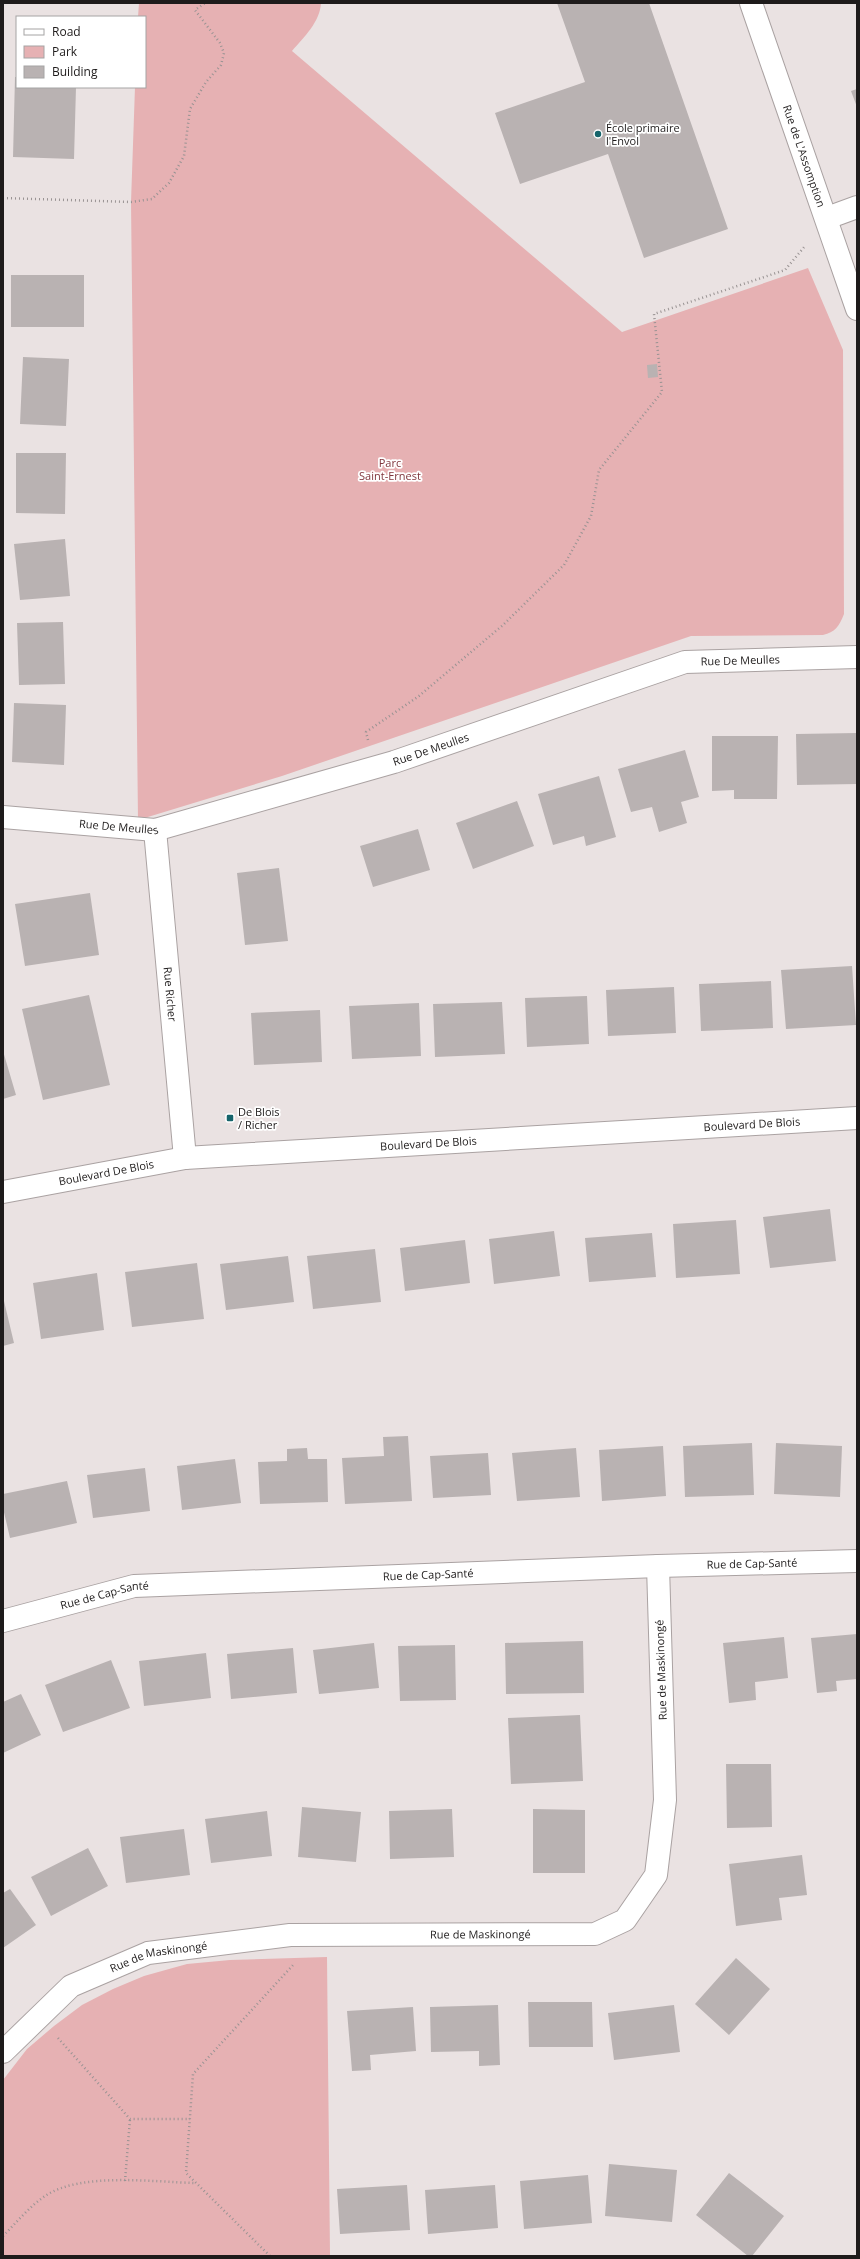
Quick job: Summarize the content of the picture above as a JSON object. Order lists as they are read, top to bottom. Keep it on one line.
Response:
{"streets":{"street":["Rue de L'Assomption","Rue De Meulles","Rue Richer","Boulevard De Blois","Rue de Cap-Santé","Rue de Maskinongé"]},"crossings":[["Rue De Meulles","Rue Richer"],["Rue Richer","Boulevard De Blois"],["Rue de Cap-Santé","Rue de Maskinongé"]],"parks":["Parc Saint-Ernest"],"places":{"other":["École primaire l'Envol"],"transit":["De Blois / Richer"]},"legend":["Road","Park","Building"]}
